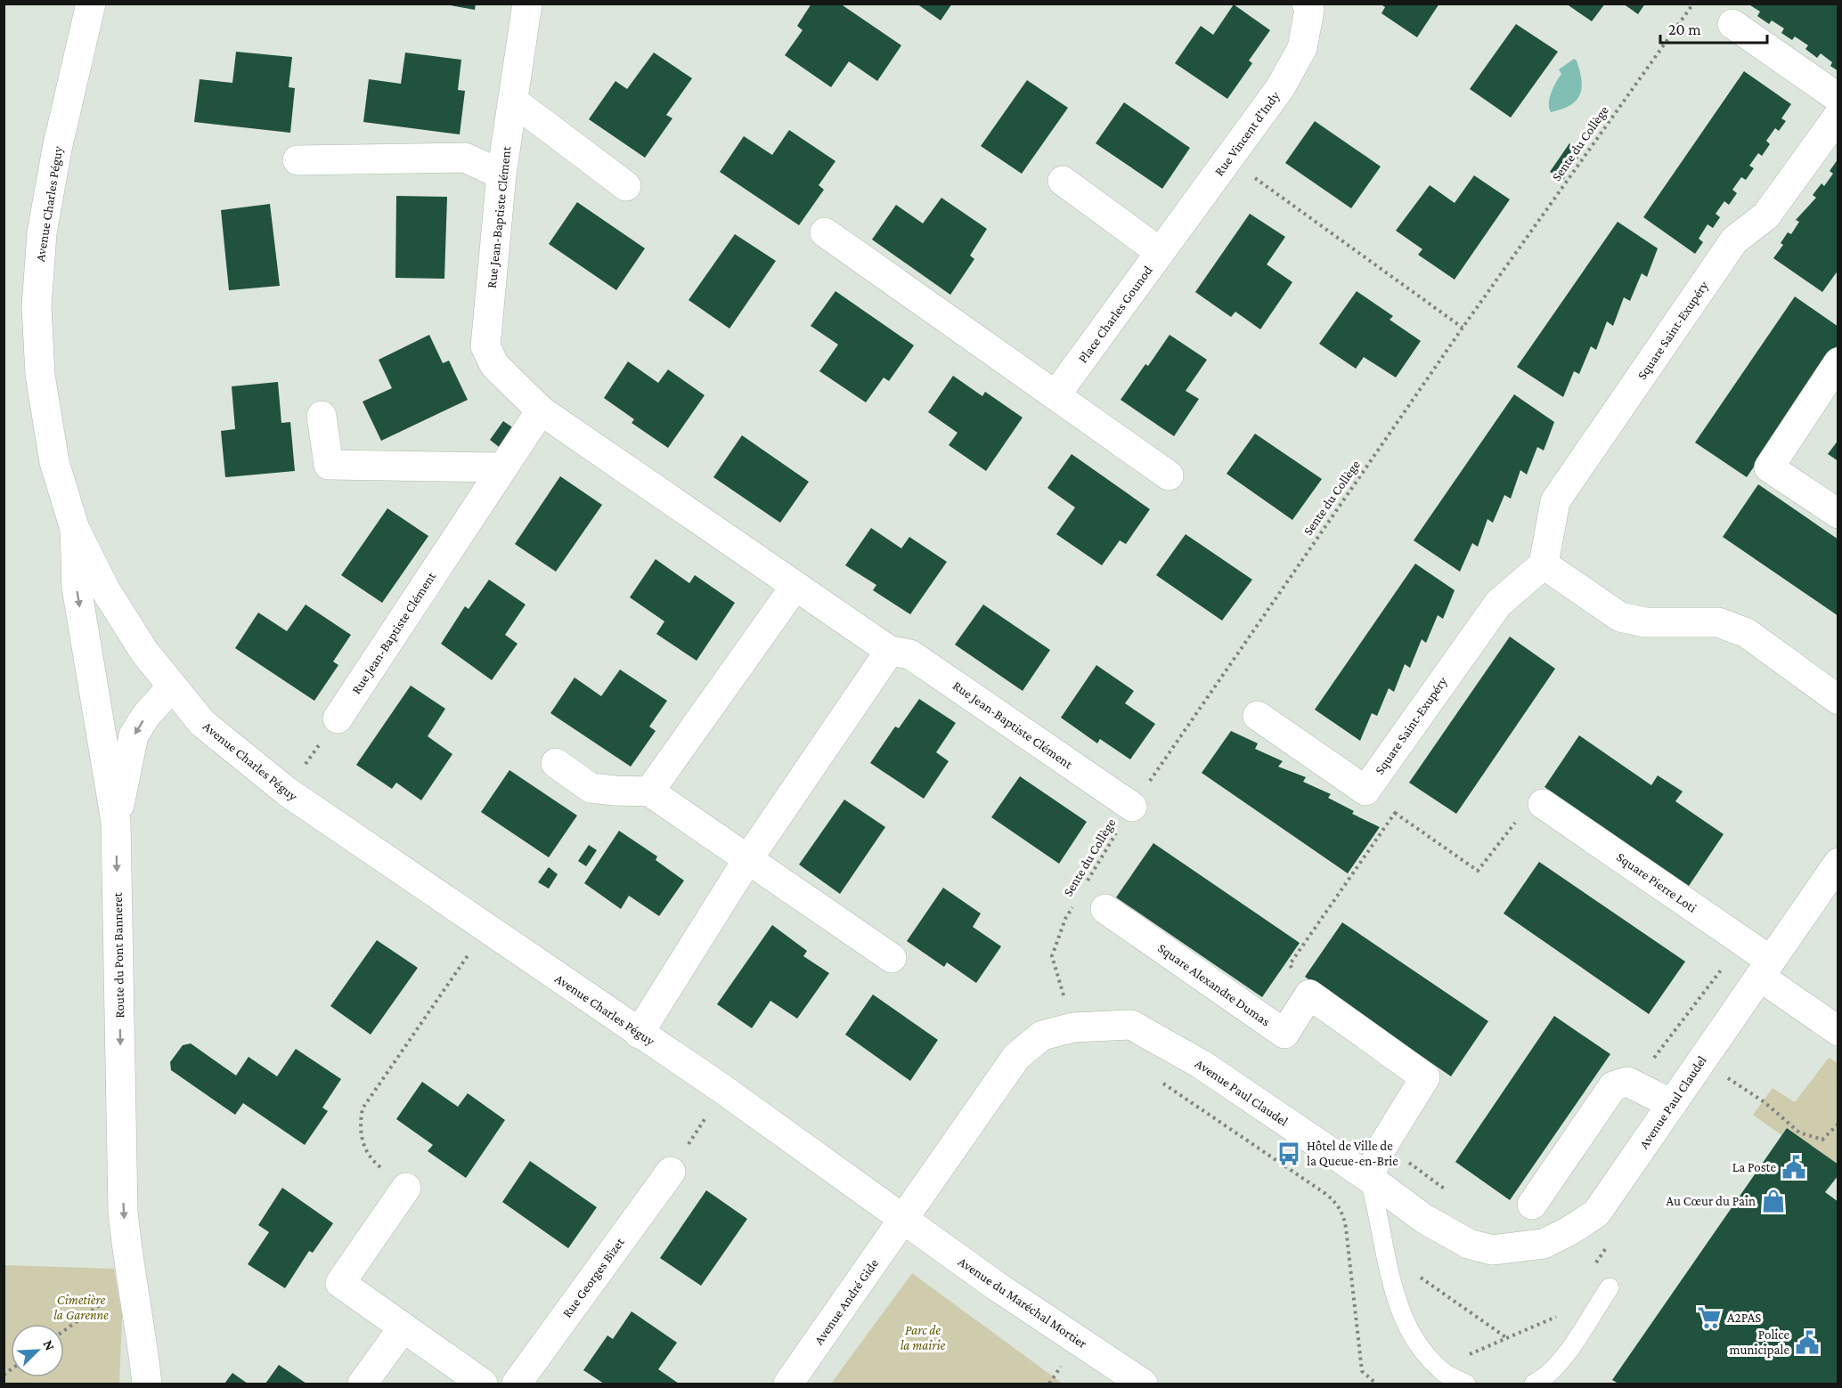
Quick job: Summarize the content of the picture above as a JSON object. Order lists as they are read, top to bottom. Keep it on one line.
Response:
{"streets":{"street":["Rue Vincent d'Indy","Avenue Charles Péguy","Rue Jean-Baptiste Clément","Place Charles Gounod","Square Saint-Exupéry","Square Pierre Loti","Route du Pont Banneret","Square Alexandre Dumas","Avenue Paul Claudel","Rue Georges Bizet","Avenue André Gide","Avenue du Maréchal Mortier"],"path":["Sente du Collège"]},"crossings":[["Rue Vincent d'Indy","Place Charles Gounod"],["Sente du Collège","Rue Jean-Baptiste Clément"],["Sente du Collège","Avenue Paul Claudel"],["Avenue Charles Péguy","Route du Pont Banneret"],["Avenue Charles Péguy","Avenue Paul Claudel"],["Avenue Charles Péguy","Avenue André Gide"],["Avenue Charles Péguy","Avenue du Maréchal Mortier"],["Square Pierre Loti","Avenue Paul Claudel"],["Avenue Paul Claudel","Avenue André Gide"],["Avenue Paul Claudel","Avenue du Maréchal Mortier"],["Avenue André Gide","Avenue du Maréchal Mortier"]],"one_way":["Route du Pont Banneret"],"parks":["Cimetière la Garenne","Parc de la mairie"],"places":{"bus stop":["Hôtel de Ville de la Queue-en-Brie"],"public building":["La Poste","Police municipale"],"shop":["Au Cœur du Pain"],"supermarket":["A2PAS"]},"scale_bar":"20 m","north":"top right"}
